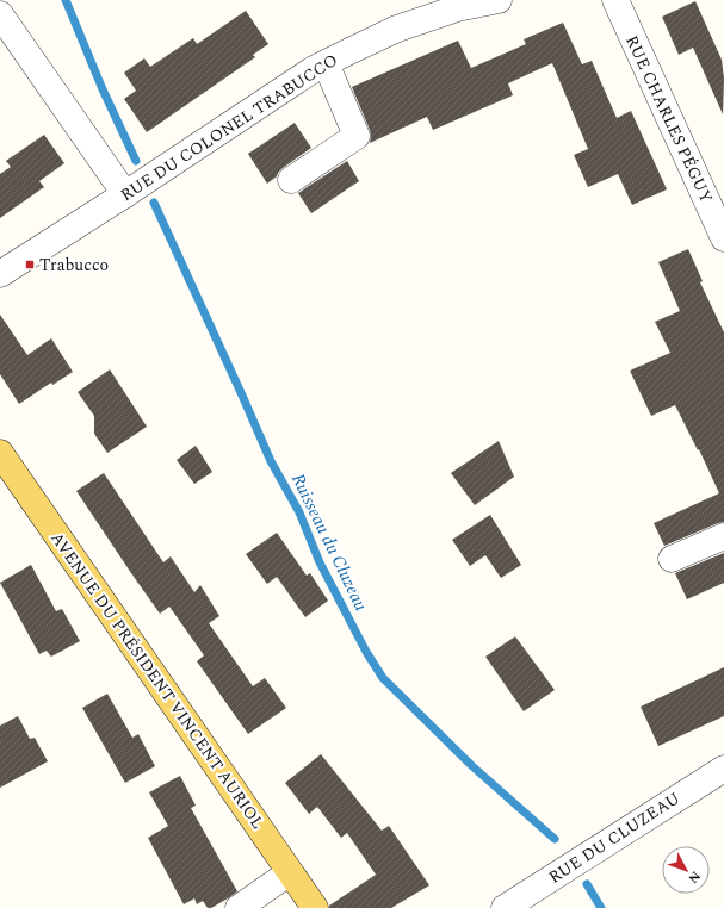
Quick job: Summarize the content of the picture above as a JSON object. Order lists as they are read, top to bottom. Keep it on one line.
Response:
{"streets":{"main road":["AVENUE DU PRÉSIDENT VINCENT AURIOL"],"street":["RUE CHARLES PÉGUY","RUE DU COLONEL TRABUCCO","RUE DU CLUZEAU"]},"water":["Ruisseau du Cluzeau"],"places":{"transit":["Trabucco"]},"north":"bottom right"}
